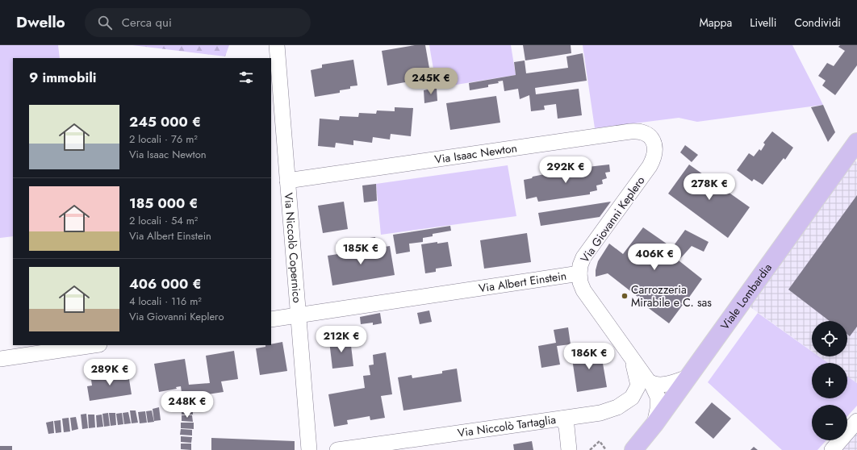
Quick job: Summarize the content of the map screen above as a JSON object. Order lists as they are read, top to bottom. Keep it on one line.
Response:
{"streets":{"main road":["Viale Lombardia"],"street":["Via Isaac Newton","Via Giovanni Keplero","Via Niccolò Copernico","Via Albert Einstein","Via Niccolò Tartaglia"]},"crossings":[["Via Isaac Newton","Via Giovanni Keplero"],["Via Isaac Newton","Via Niccolò Copernico"],["Via Giovanni Keplero","Via Albert Einstein"],["Via Niccolò Copernico","Via Albert Einstein"],["Via Albert Einstein","Viale Lombardia"],["Via Albert Einstein","Via Niccolò Tartaglia"]],"places":["Carrozzeria Mirabile e C. sas"],"page":{"header":"Dwello","search":"Cerca qui","nav":["Mappa","Livelli","Condividi"],"heading":"9 immobili","price":["245K €","292K €","278K €","185K €","406K €","212K €","186K €","289K €","248K €"],"list":[{"name":"245 000 €","note":"2 locali · 76 m² · Via Isaac Newton"},{"name":"185 000 €","note":"2 locali · 54 m² · Via Albert Einstein"},{"name":"406 000 €","note":"4 locali · 116 m² · Via Giovanni Keplero"}],"map_buttons":["+","−"]}}
